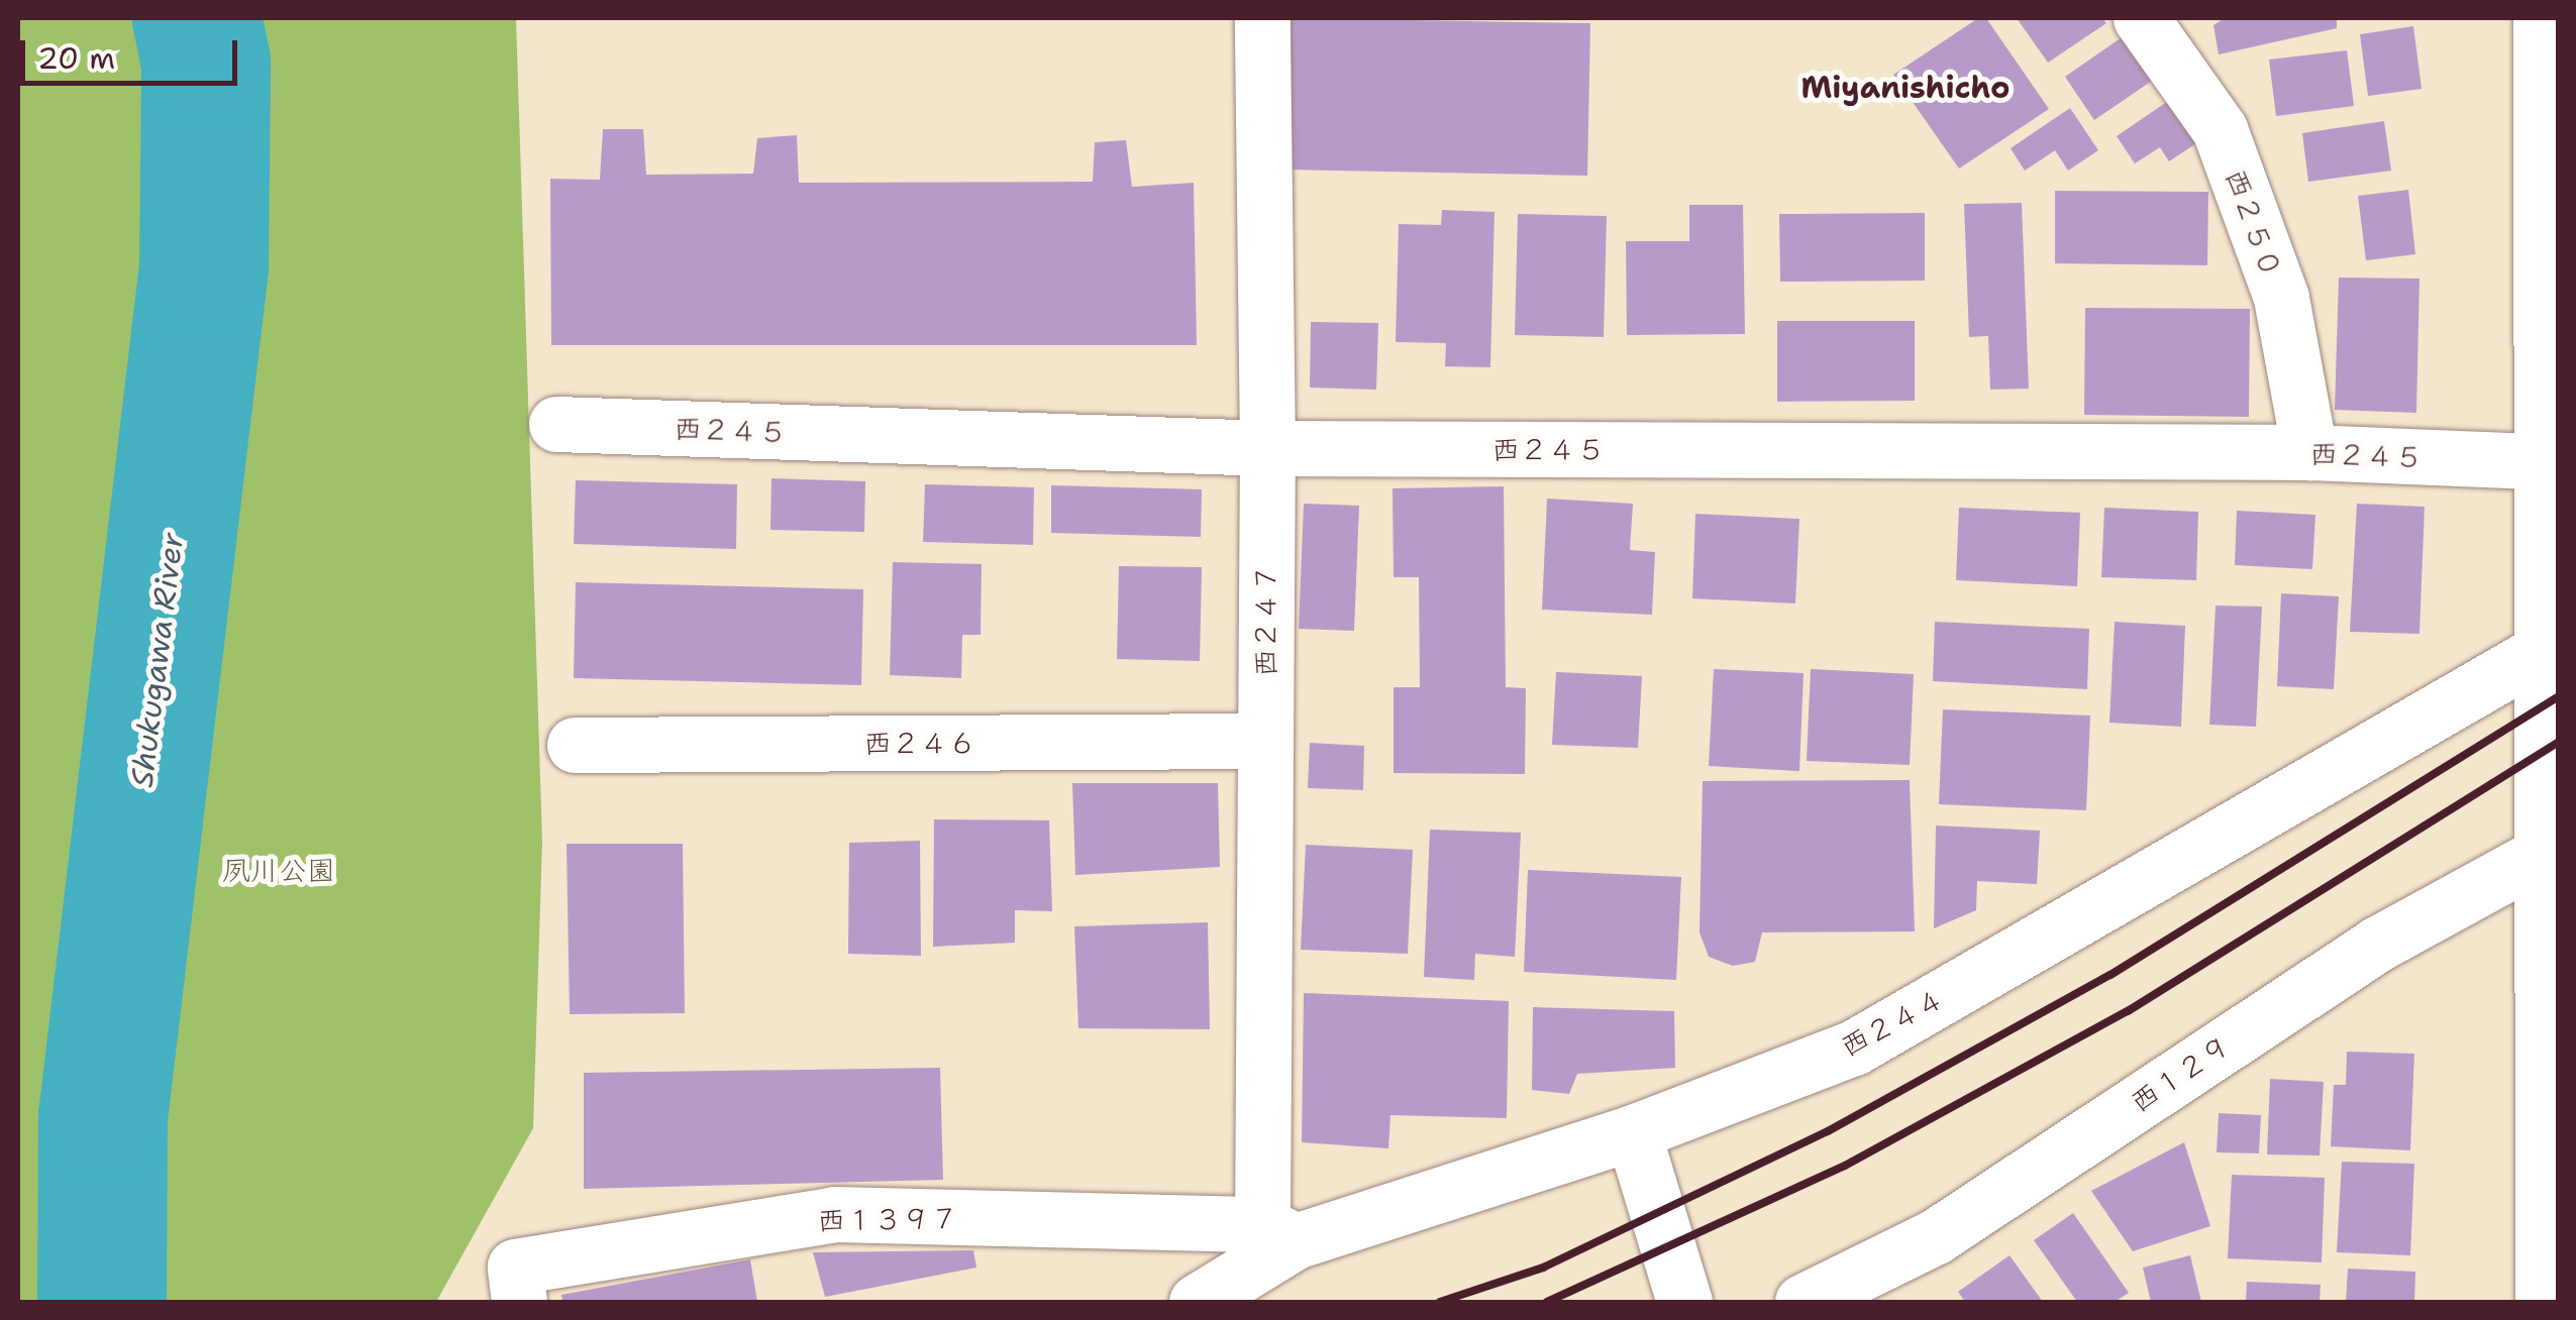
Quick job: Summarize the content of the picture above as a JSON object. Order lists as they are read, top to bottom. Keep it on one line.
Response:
{"streets":{"street":["西２５０","西２４５","西２４７","西２４６","西２４４","西１２９","西１３９７"]},"crossings":[["西２５０","西２４５"],["西２４５","西２４７"],["西２４７","西２４６"],["西２４７","西２４４"],["西２４７","西１３９７"],["西２４４","西１３９７"]],"districts":["Miyanishicho"],"water":["Shukugawa River"],"parks":["夙川公園"],"scale_bar":"20 m"}
